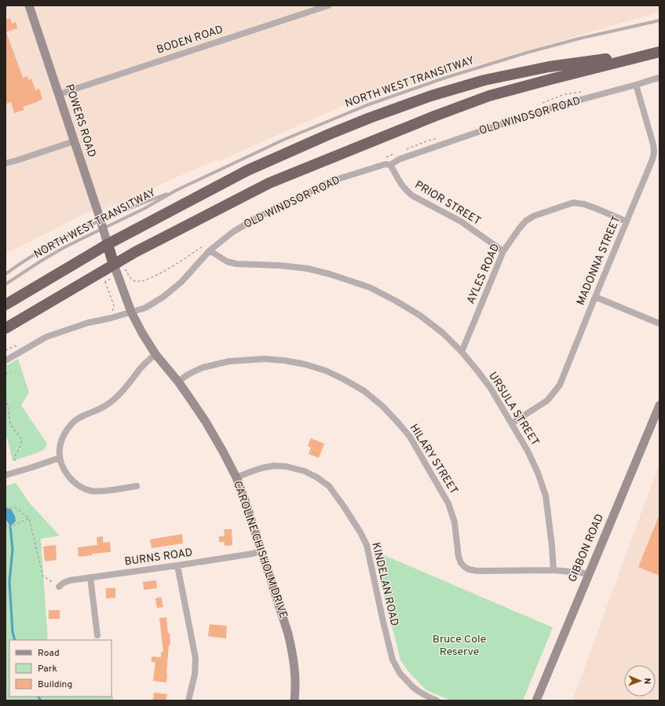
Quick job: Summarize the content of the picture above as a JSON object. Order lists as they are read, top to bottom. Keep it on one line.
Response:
{"streets":{"highway":["CAROLINE CHISHOLM DRIVE"],"street":["BODEN ROAD","OLD WINDSOR ROAD","POWERS ROAD","PRIOR STREET","MADONNA STREET","AYLES ROAD","URSULA STREET","HILARY STREET","GIBBON ROAD","BURNS ROAD","KINDELAN ROAD"],"lane":["NORTH WEST TRANSITWAY"]},"crossings":[["BODEN ROAD","POWERS ROAD"],["NORTH WEST TRANSITWAY","POWERS ROAD"],["OLD WINDSOR ROAD","PRIOR STREET"],["OLD WINDSOR ROAD","MADONNA STREET"],["OLD WINDSOR ROAD","URSULA STREET"],["OLD WINDSOR ROAD","CAROLINE CHISHOLM DRIVE"],["POWERS ROAD","CAROLINE CHISHOLM DRIVE"],["PRIOR STREET","AYLES ROAD"],["MADONNA STREET","AYLES ROAD"],["MADONNA STREET","URSULA STREET"],["AYLES ROAD","URSULA STREET"],["URSULA STREET","HILARY STREET"],["HILARY STREET","GIBBON ROAD"],["HILARY STREET","CAROLINE CHISHOLM DRIVE"],["CAROLINE CHISHOLM DRIVE","BURNS ROAD"],["CAROLINE CHISHOLM DRIVE","KINDELAN ROAD"]],"parks":["Bruce Cole Reserve"],"legend":["Road","Park","Building"],"north":"right"}
